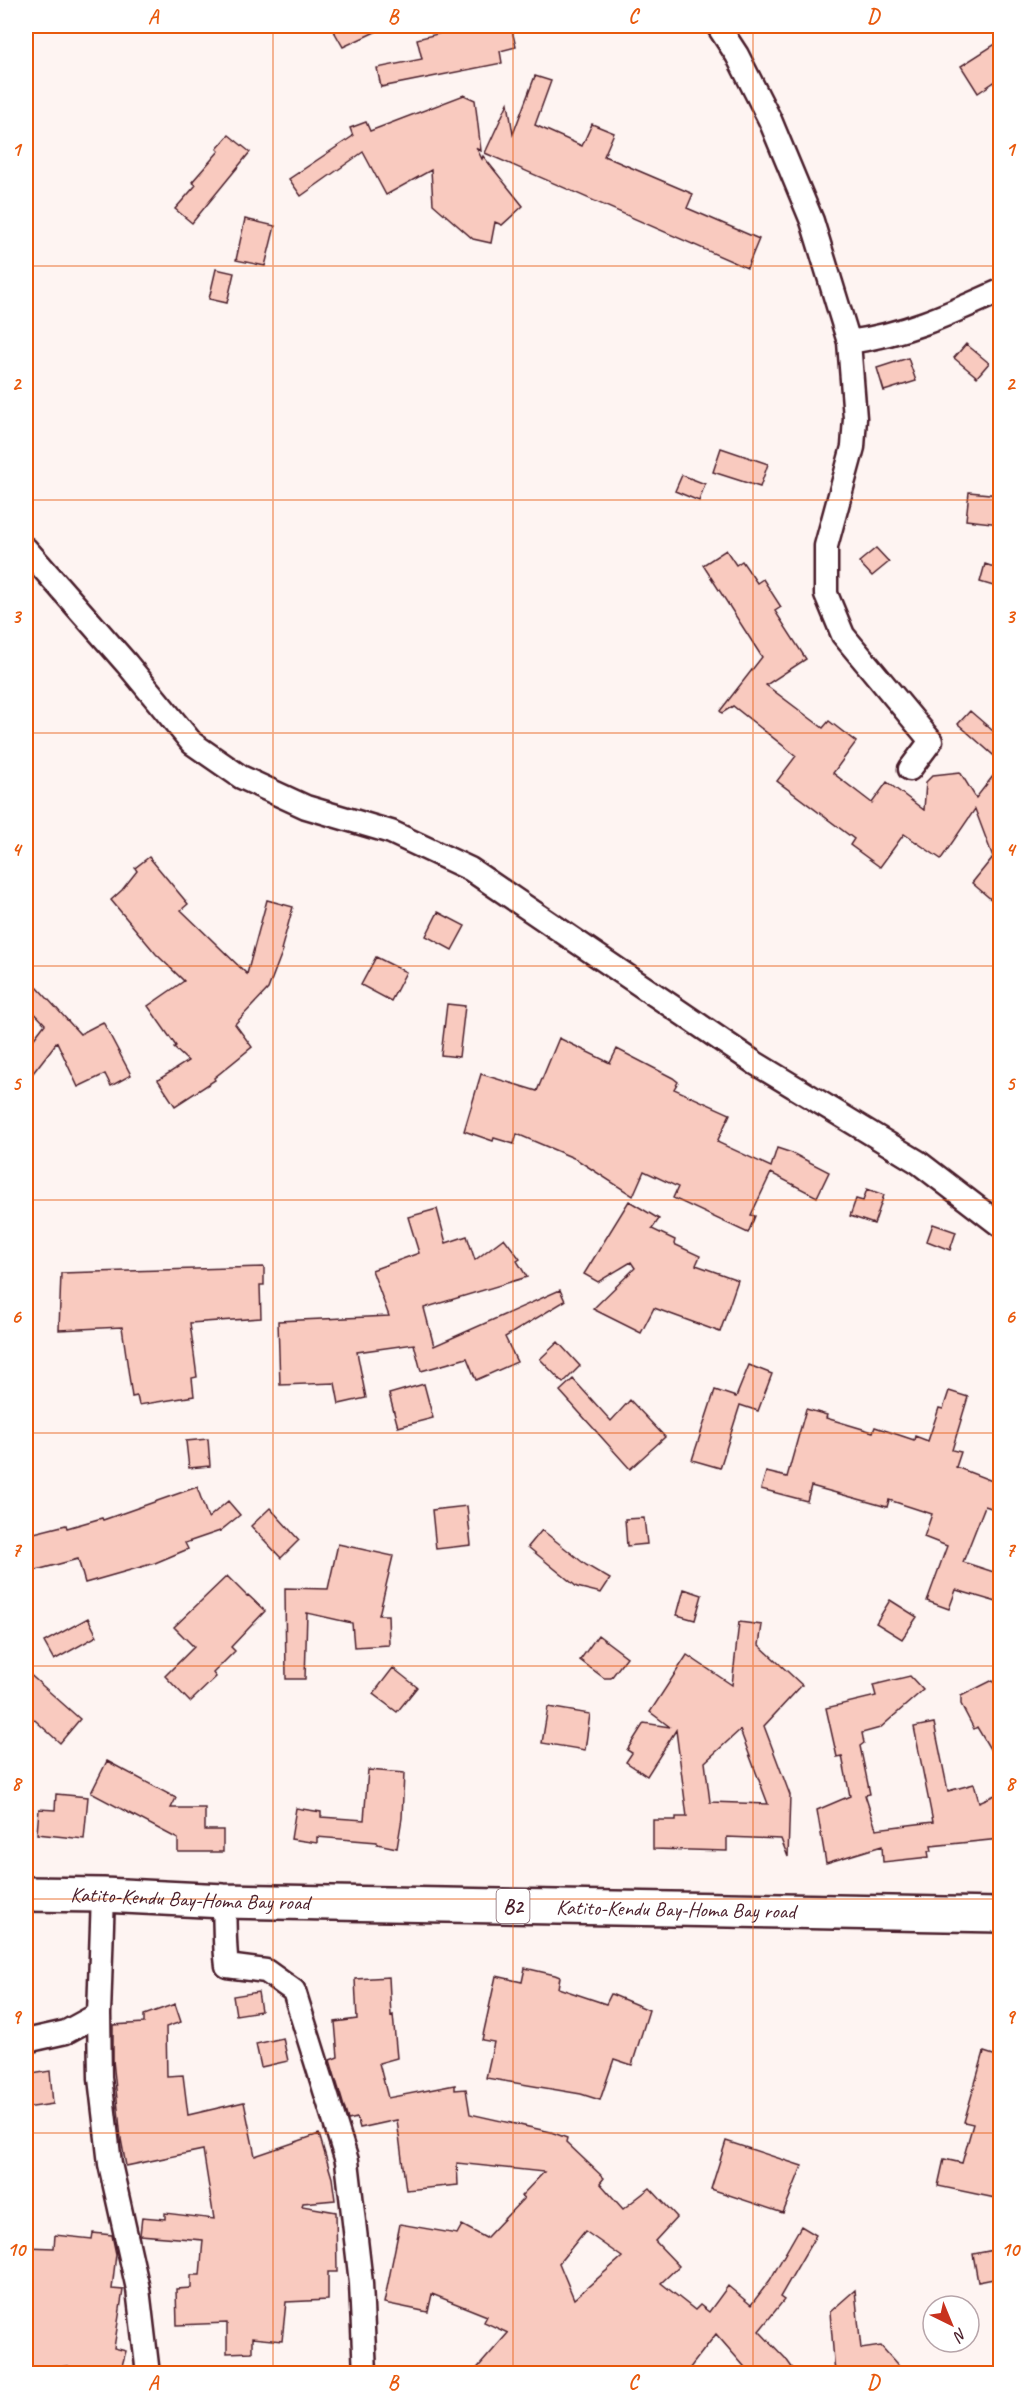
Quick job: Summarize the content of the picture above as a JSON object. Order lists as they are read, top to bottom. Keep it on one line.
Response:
{"streets":{"highway":["Katito-Kendu Bay-Homa Bay road","B2"]},"north":"bottom right","grid":{"columns":["A","B","C","D"],"rows":["1","2","3","4","5","6","7","8","9","10"]}}
